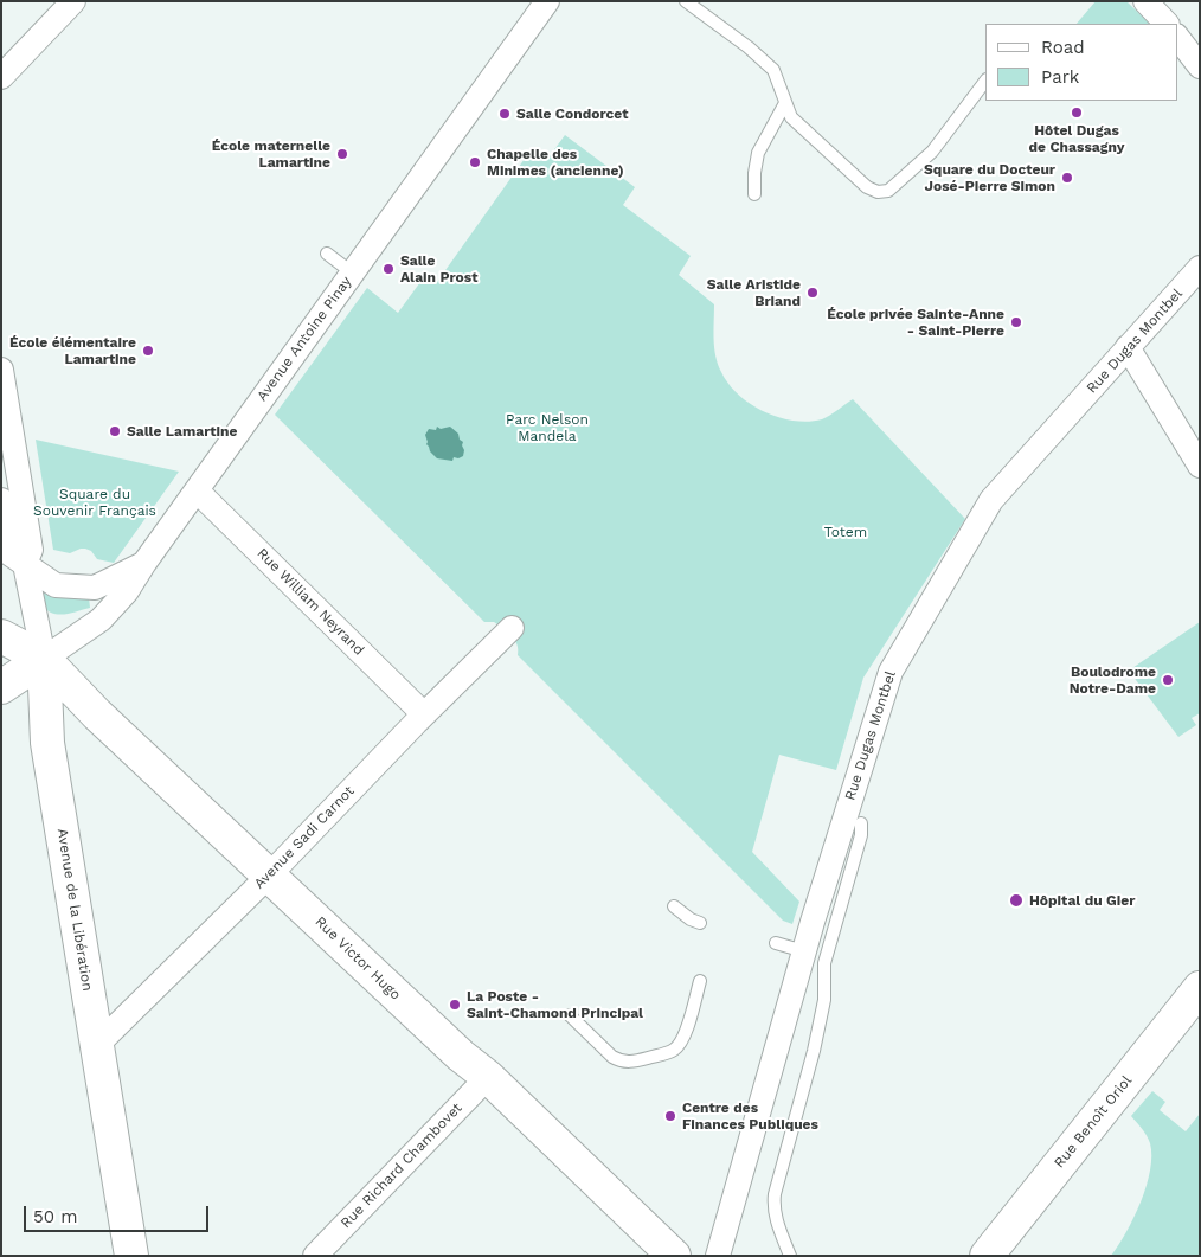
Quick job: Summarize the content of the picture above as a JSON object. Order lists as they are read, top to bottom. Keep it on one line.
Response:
{"streets":{"main road":["Avenue de la Libération","Rue Victor Hugo","Rue Benoît Oriol"],"street":["Avenue Antoine Pinay","Rue Dugas Montbel","Rue William Neyrand","Avenue Sadi Carnot","Rue Richard Chambovet"]},"crossings":[["Avenue Antoine Pinay","Rue William Neyrand"],["Avenue Antoine Pinay","Avenue de la Libération"],["Avenue Antoine Pinay","Rue Victor Hugo"],["Rue William Neyrand","Avenue Sadi Carnot"],["Avenue Sadi Carnot","Avenue de la Libération"],["Avenue Sadi Carnot","Rue Victor Hugo"],["Avenue de la Libération","Rue Victor Hugo"],["Rue Victor Hugo","Rue Richard Chambovet"]],"parks":["Parc Nelson Mandela","Square du Souvenir Français","Totem"],"places":["Hôtel Dugas de Chassagny","Salle Condorcet","École maternelle Lamartine","Chapelle des Minimes (ancienne)","Square du Docteur José-Pierre Simon","Salle Alain Prost","Salle Aristide Briand","École privée Sainte-Anne - Saint-Pierre","École élémentaire Lamartine","Salle Lamartine","Boulodrome Notre-Dame","Hôpital du Gier","La Poste - Saint-Chamond Principal","Centre des Finances Publiques"],"legend":["Road","Park"],"scale_bar":"50 m"}
